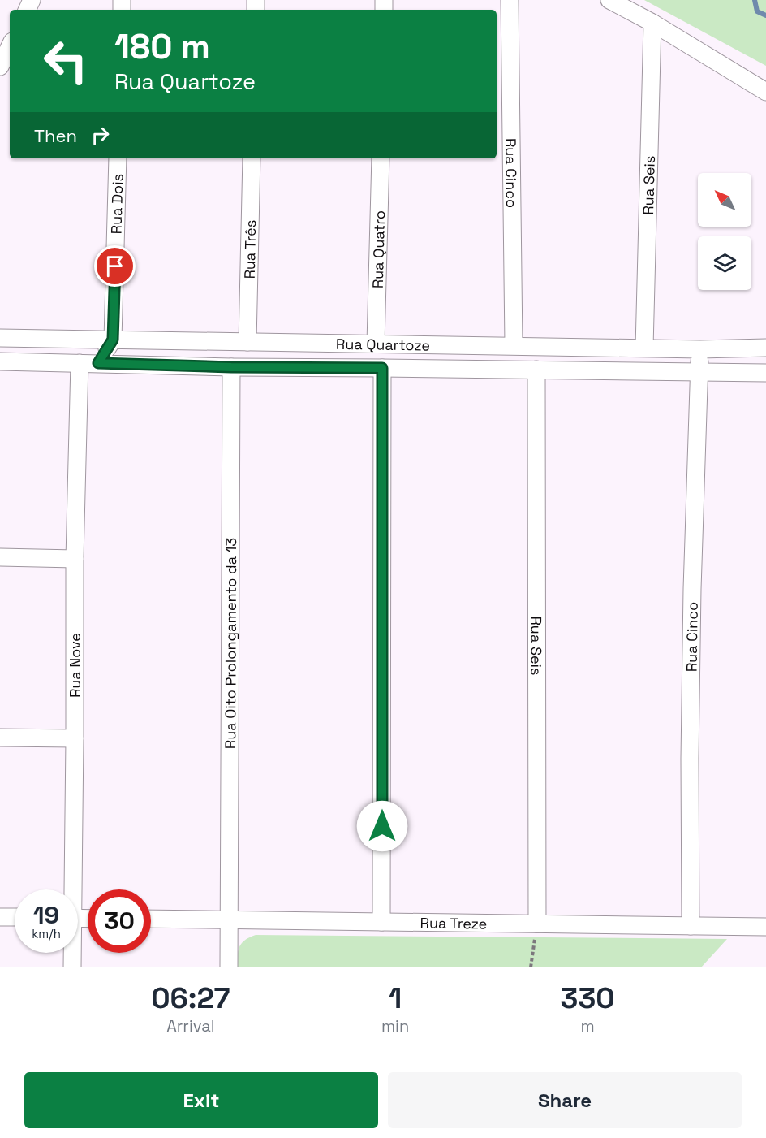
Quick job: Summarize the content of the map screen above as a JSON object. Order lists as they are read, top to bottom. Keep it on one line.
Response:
{"streets":{"street":["Rua Cinco","Rua Seis","Rua Dois","Rua Três","Rua Quatro","Rua Quartoze","Rua Oito Prolongamento da 13","Rua Nove","Rua Treze"]},"crossings":[["Rua Cinco","Rua Quartoze"],["Rua Cinco","Rua Treze"],["Rua Seis","Rua Quartoze"],["Rua Seis","Rua Treze"],["Rua Dois","Rua Quartoze"],["Rua Três","Rua Quartoze"],["Rua Quatro","Rua Quartoze"],["Rua Quartoze","Rua Oito Prolongamento da 13"],["Rua Quartoze","Rua Nove"],["Rua Oito Prolongamento da 13","Rua Treze"]],"north":"top left","page":{"turn":["180 m","Rua Quartoze"],"then":"Then","speed":"19 km/h","limit":"30","eta":["06:27","Arrival","1","min","330","m"],"buttons":["Exit","Share"]}}
